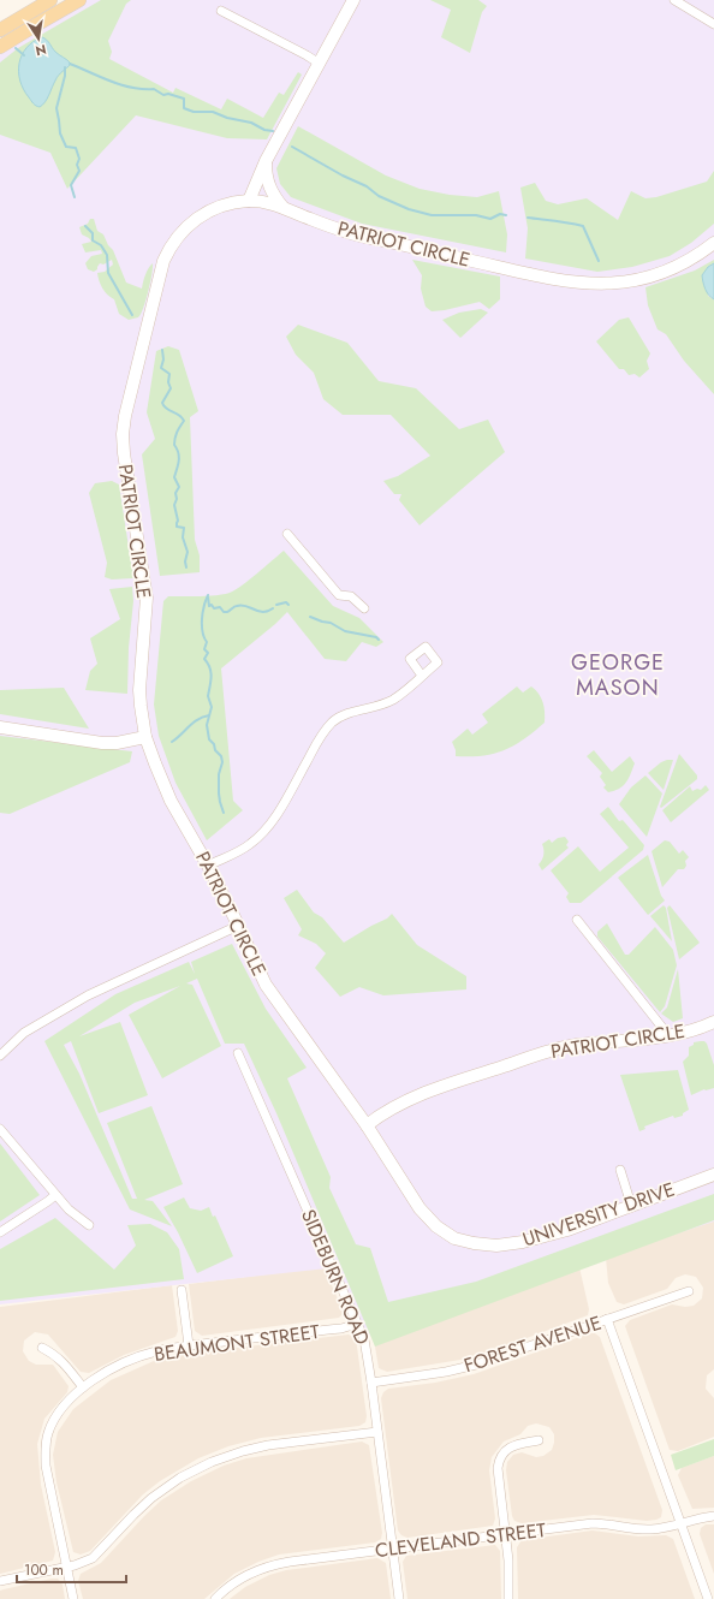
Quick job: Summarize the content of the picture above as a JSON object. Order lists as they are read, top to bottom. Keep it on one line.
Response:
{"streets":{"street":["PATRIOT CIRCLE","UNIVERSITY DRIVE","SIDEBURN ROAD","BEAUMONT STREET","FOREST AVENUE","CLEVELAND STREET"]},"crossings":[["PATRIOT CIRCLE","UNIVERSITY DRIVE"],["SIDEBURN ROAD","BEAUMONT STREET"],["SIDEBURN ROAD","FOREST AVENUE"],["SIDEBURN ROAD","CLEVELAND STREET"]],"districts":["GEORGE MASON"],"scale_bar":"100 m","north":"bottom"}
